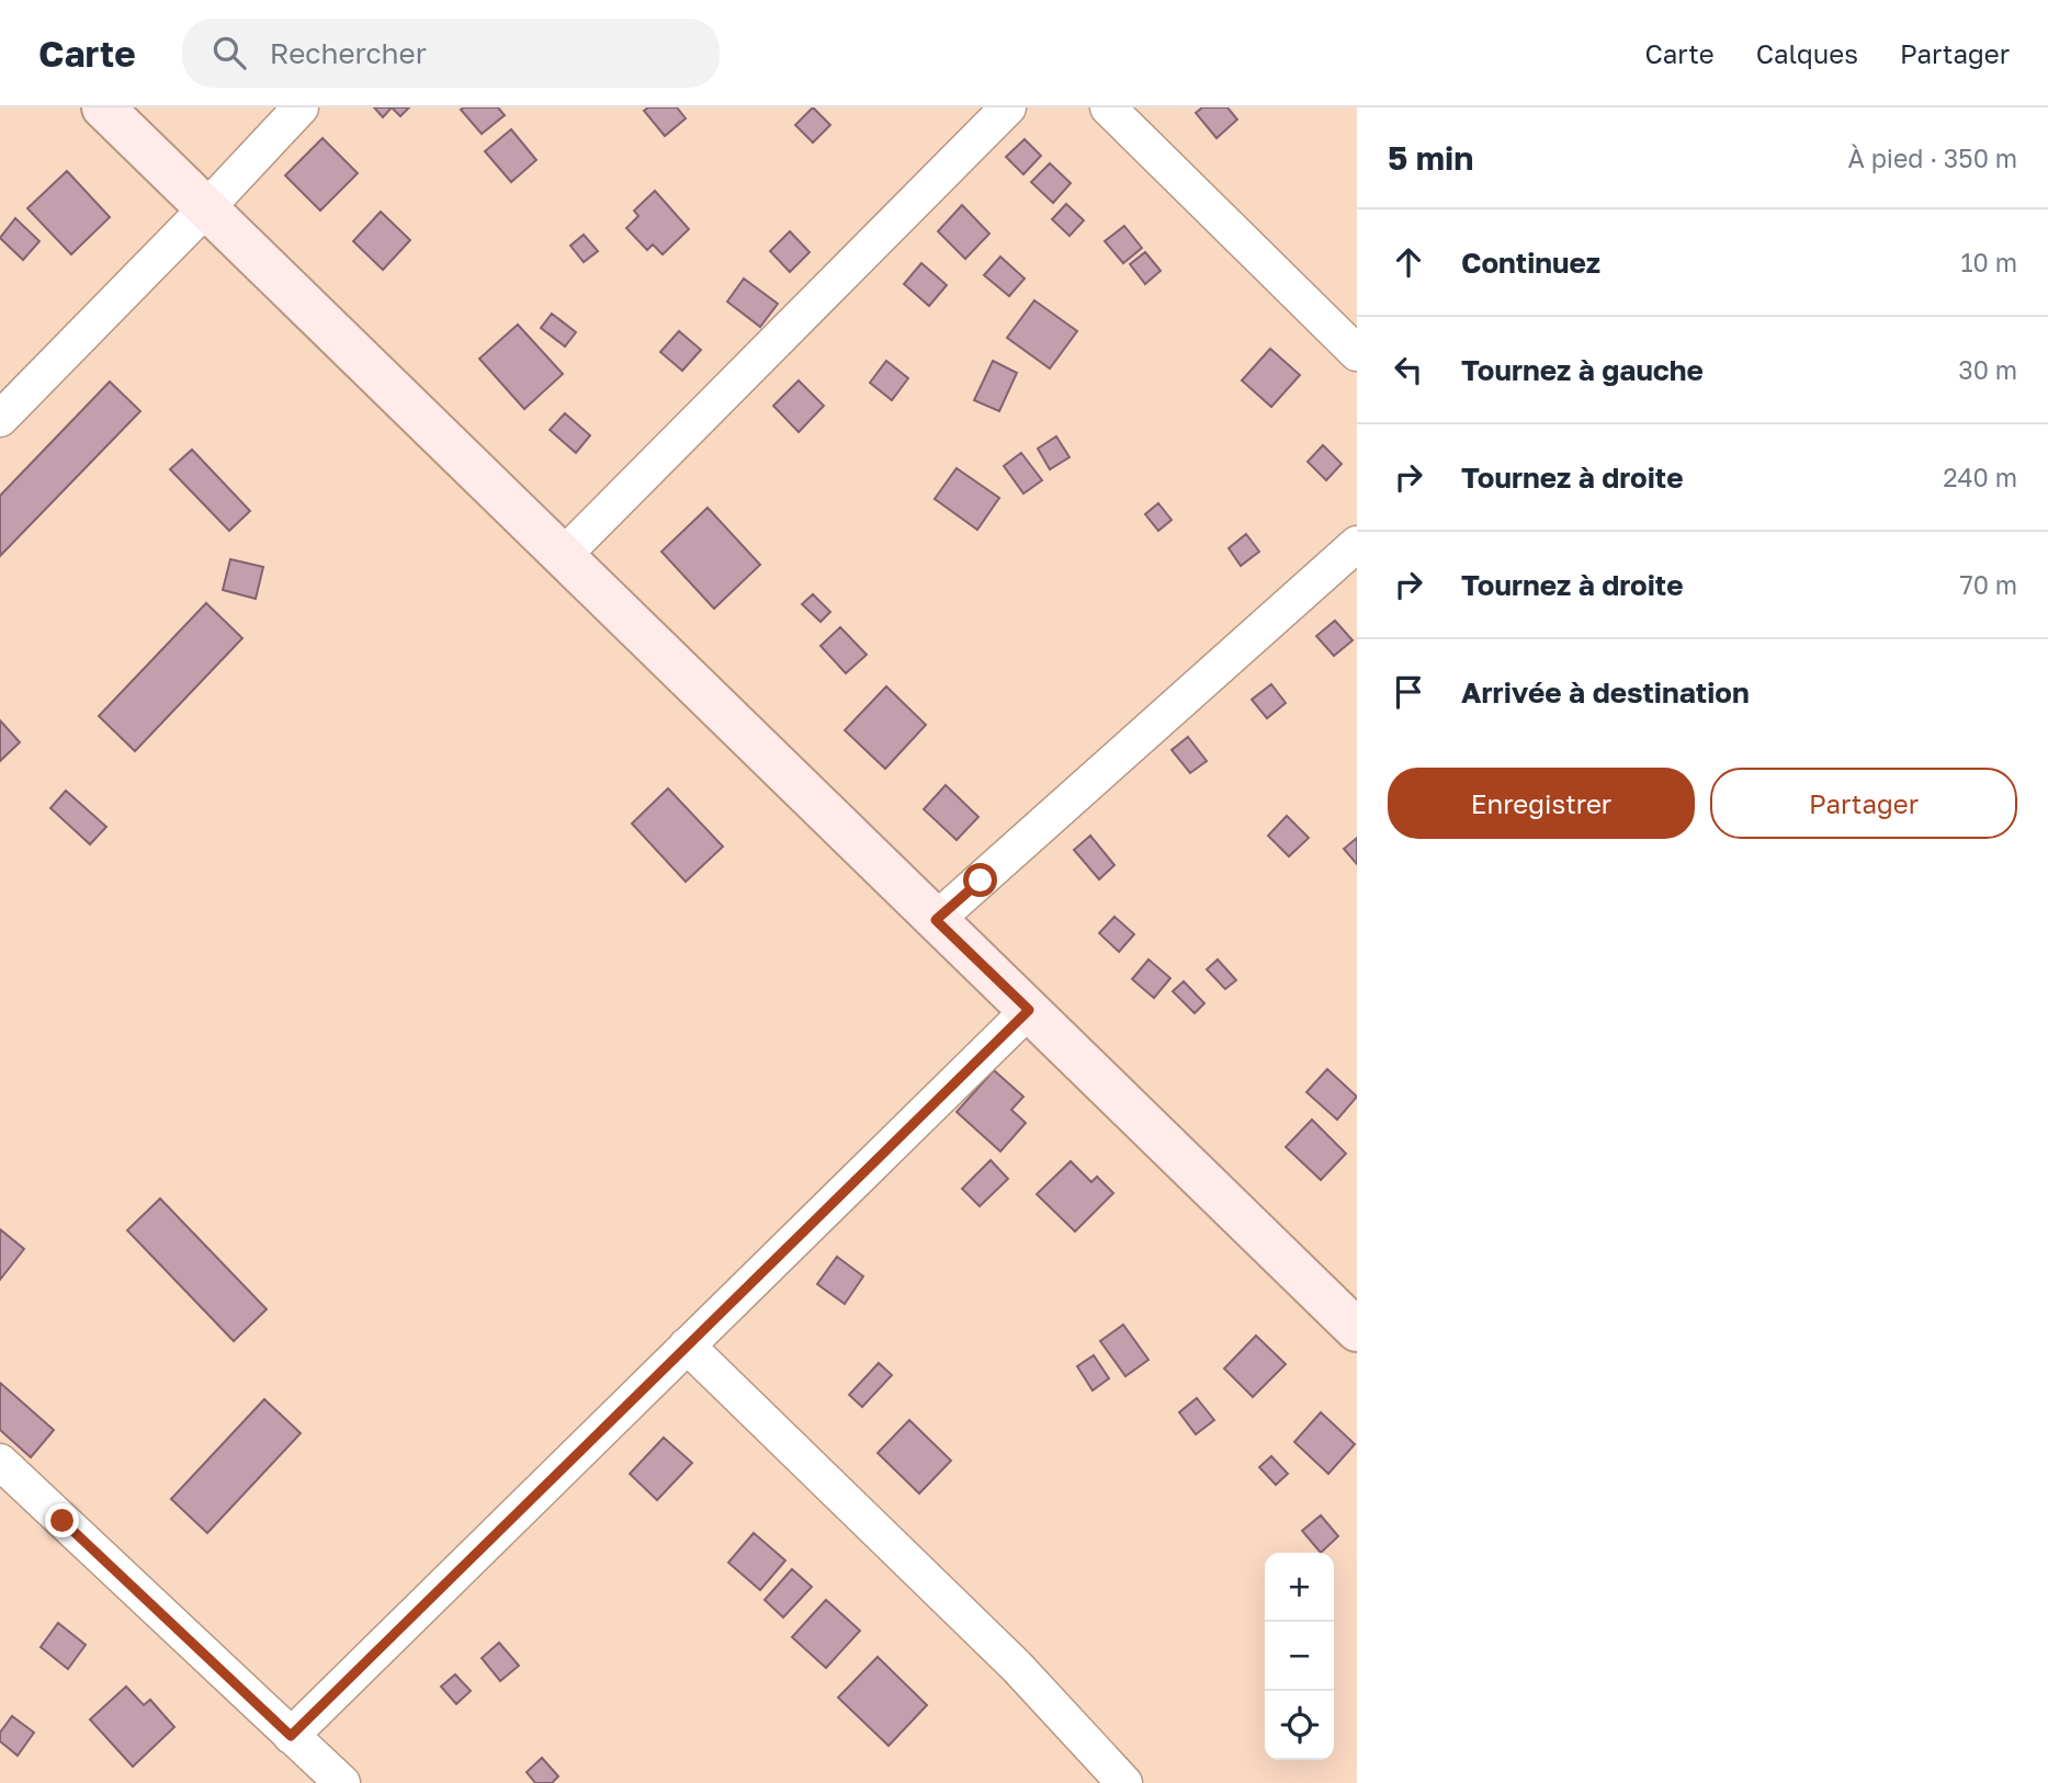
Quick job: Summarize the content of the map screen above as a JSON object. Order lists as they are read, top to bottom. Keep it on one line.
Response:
{"page":{"header":"Carte","search":"Rechercher","nav":["Carte","Calques","Partager"],"heading":["5 min","À pied · 350 m"],"list":[["Continuez","10 m"],["Tournez à gauche","30 m"],["Tournez à droite","240 m"],["Tournez à droite","70 m"],"Arrivée à destination"],"buttons":["Enregistrer","Partager"],"map_buttons":["+","−"]}}
